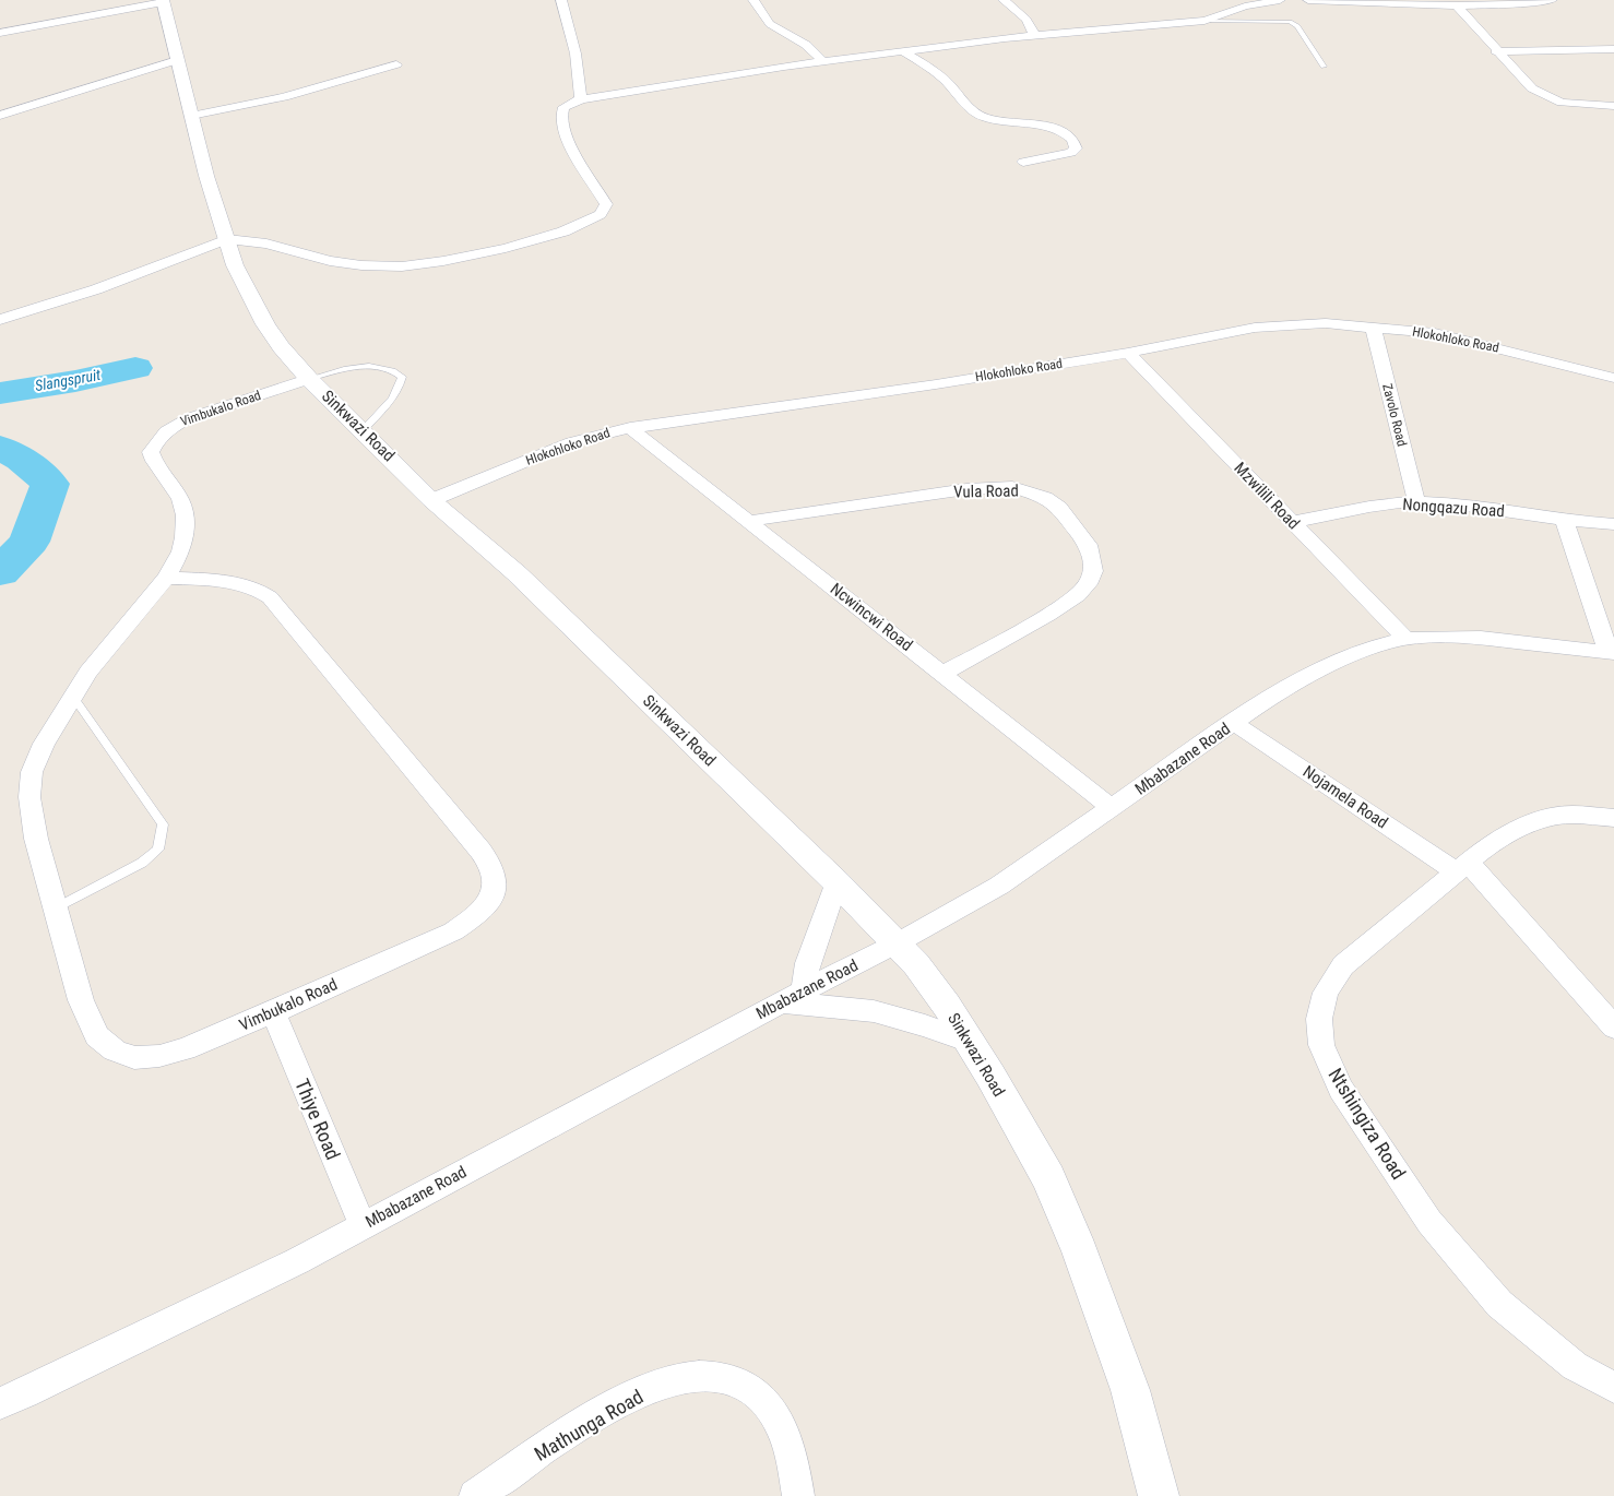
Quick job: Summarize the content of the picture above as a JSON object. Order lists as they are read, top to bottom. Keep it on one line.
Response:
{"streets":{"street":["Hlokohloko Road","Vimbukalo Road","Zavolo Road","Sinkwazi Road","Vula Road","Mzwilili Road","Nongqazu Road","Ncwincwi Road","Mbabazane Road","Nojamela Road","Thiye Road","Ntshingiza Road","Mathunga Road"]},"crossings":[["Hlokohloko Road","Zavolo Road"],["Hlokohloko Road","Sinkwazi Road"],["Hlokohloko Road","Mzwilili Road"],["Hlokohloko Road","Ncwincwi Road"],["Vimbukalo Road","Sinkwazi Road"],["Vimbukalo Road","Thiye Road"],["Zavolo Road","Nongqazu Road"],["Sinkwazi Road","Mbabazane Road"],["Vula Road","Ncwincwi Road"],["Mzwilili Road","Nongqazu Road"],["Mzwilili Road","Mbabazane Road"],["Ncwincwi Road","Mbabazane Road"],["Mbabazane Road","Nojamela Road"],["Mbabazane Road","Thiye Road"],["Nojamela Road","Ntshingiza Road"]],"water":["Slangspruit"]}
